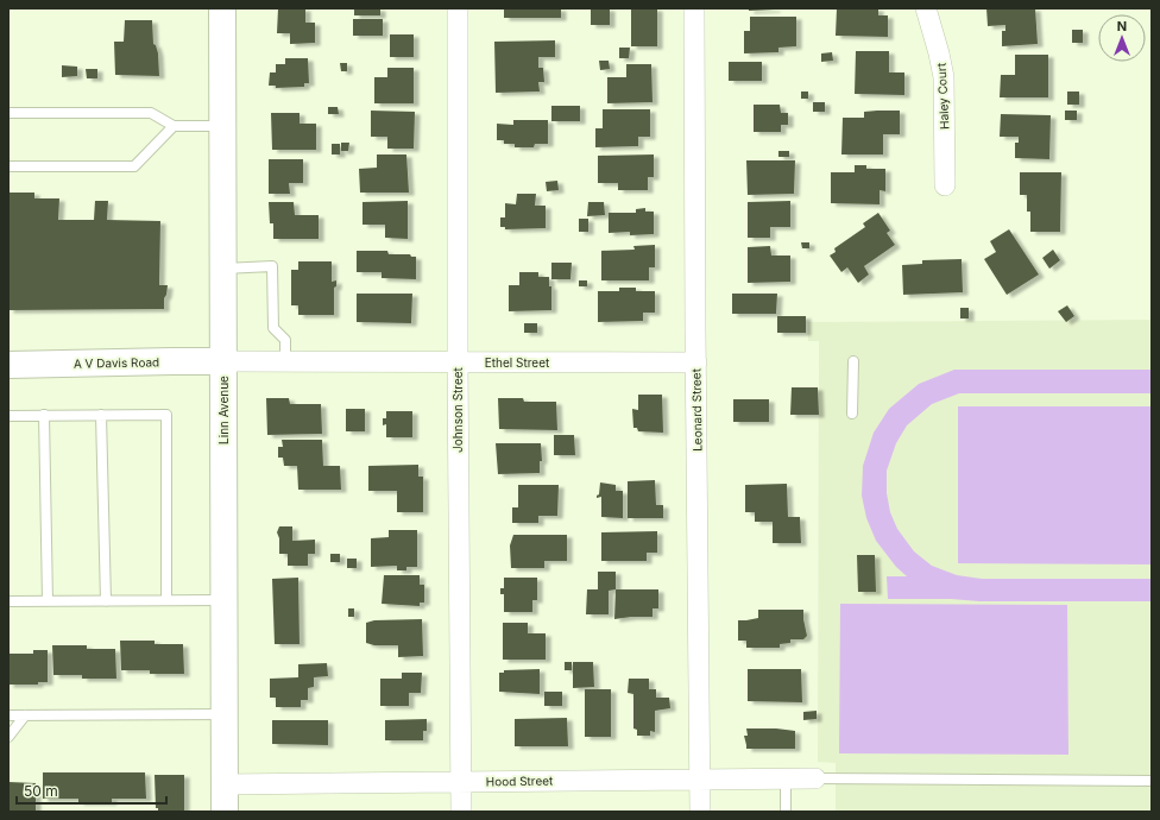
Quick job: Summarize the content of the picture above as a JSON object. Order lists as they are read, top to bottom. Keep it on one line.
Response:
{"streets":{"main road":["A V Davis Road","Linn Avenue"],"street":["Haley Court","Ethel Street","Johnson Street","Leonard Street","Hood Street"]},"crossings":[["A V Davis Road","Ethel Street"],["A V Davis Road","Linn Avenue"],["Ethel Street","Linn Avenue"],["Ethel Street","Johnson Street"],["Ethel Street","Leonard Street"],["Linn Avenue","Hood Street"],["Johnson Street","Hood Street"],["Leonard Street","Hood Street"]],"scale_bar":"50 m","north":"top"}
